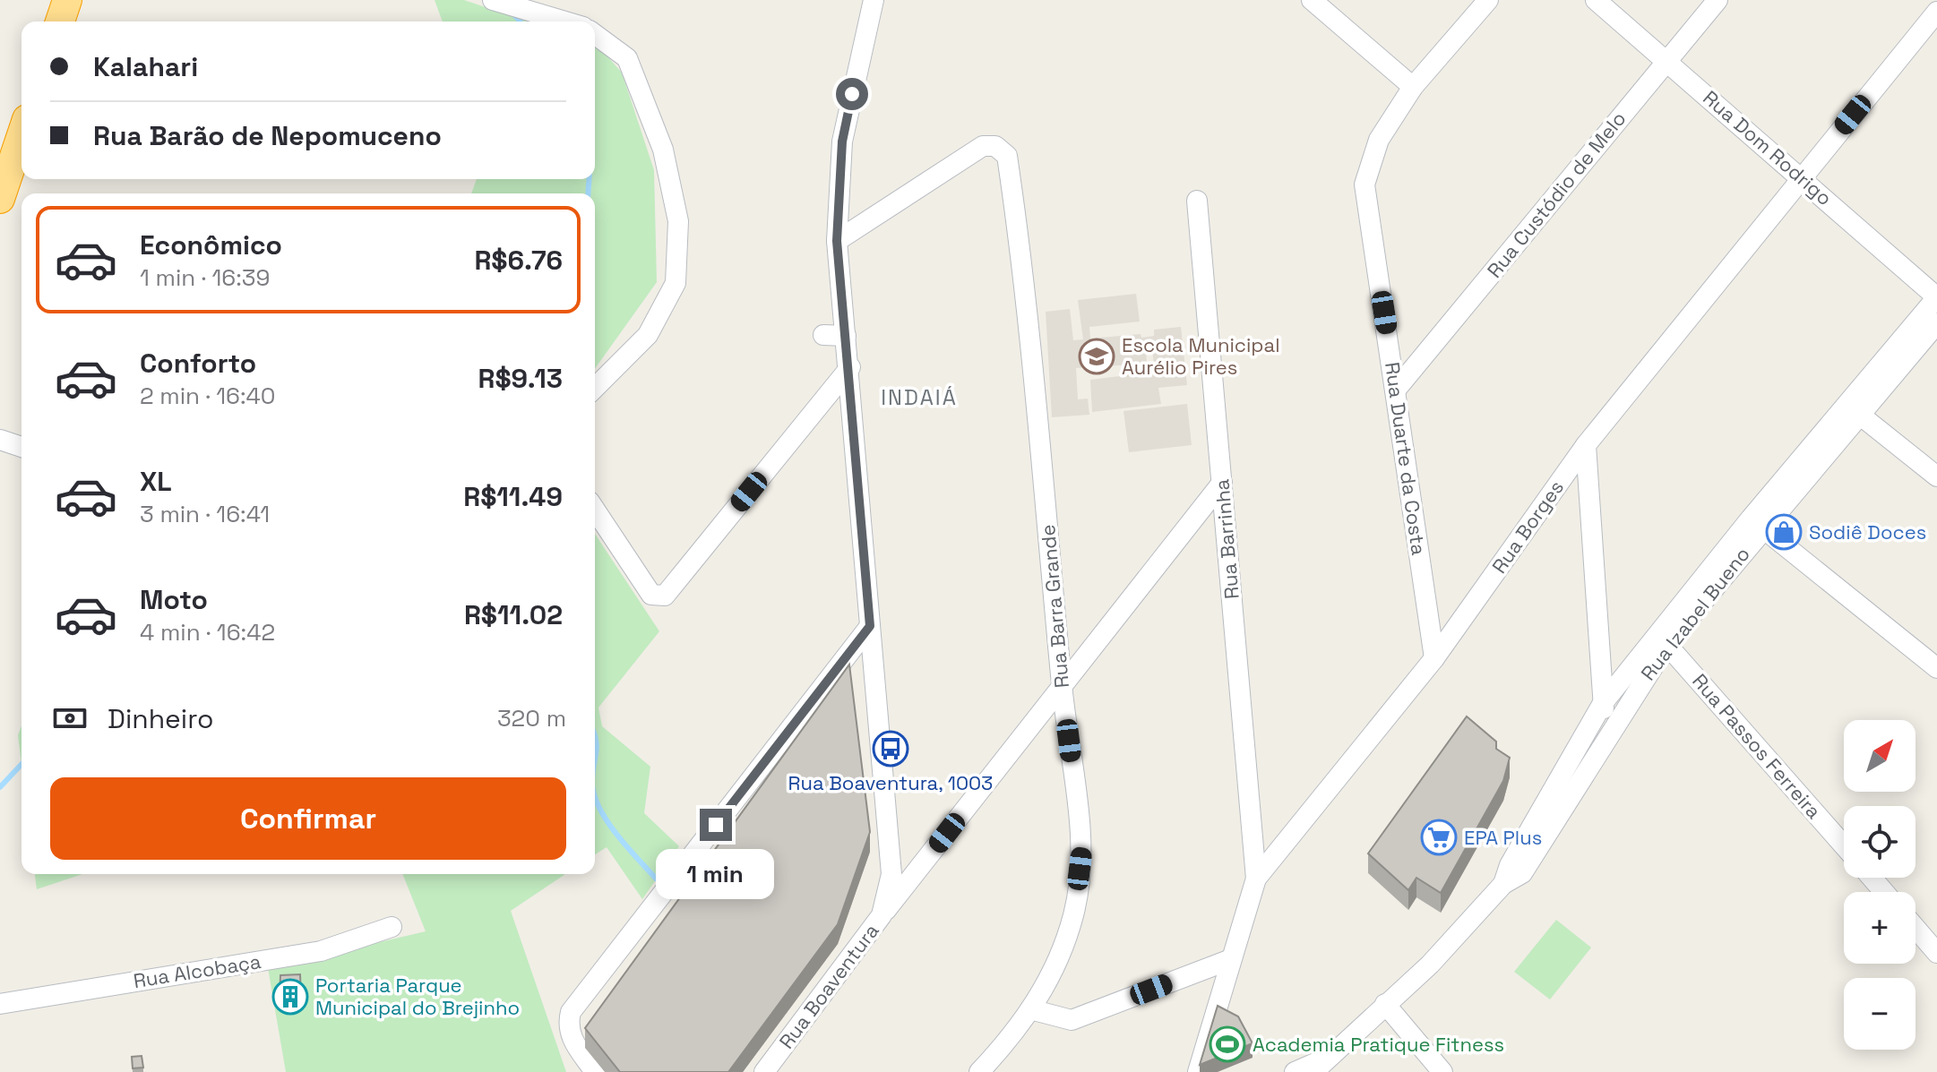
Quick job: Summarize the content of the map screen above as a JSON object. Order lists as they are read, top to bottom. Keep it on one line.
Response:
{"streets":{"street":["Rua Dom Rodrigo","Rua Custódio de Melo","Rua Duarte da Costa","Rua Borges","Rua Barrinha","Rua Barra Grande","Rua Izabel Bueno","Rua Passos Ferreira","Rua Alcobaça","Rua Boaventura"]},"crossings":[["Rua Dom Rodrigo","Rua Custódio de Melo"],["Rua Dom Rodrigo","Rua Borges"],["Rua Dom Rodrigo","Rua Izabel Bueno"],["Rua Custódio de Melo","Rua Duarte da Costa"],["Rua Duarte da Costa","Rua Borges"],["Rua Borges","Rua Barrinha"],["Rua Barra Grande","Rua Boaventura"],["Rua Izabel Bueno","Rua Passos Ferreira"]],"districts":["INDAIÁ"],"places":{"school or university":["Escola Municipal Aurélio Pires"],"shop":["Sodiê Doces"],"bus stop":["Rua Boaventura, 1003"],"supermarket":["EPA Plus"],"building":["Portaria Parque Municipal do Brejinho"],"sports":["Academia Pratique Fitness"]},"north":"top right","page":{"banner":["Kalahari","Rua Barão de Nepomuceno"],"list":[{"name":"Econômico","note":"1 min · 16:39","value":"R$6.76"},{"name":"Conforto","note":"2 min · 16:40","value":"R$9.13"},{"name":"XL","note":"3 min · 16:41","value":"R$11.49"},{"name":"Moto","note":"4 min · 16:42","value":"R$11.02"}],"pay":["Dinheiro","320 m"],"map_buttons":["+","−"],"buttons":"Confirmar","bubble":"1 min"}}
